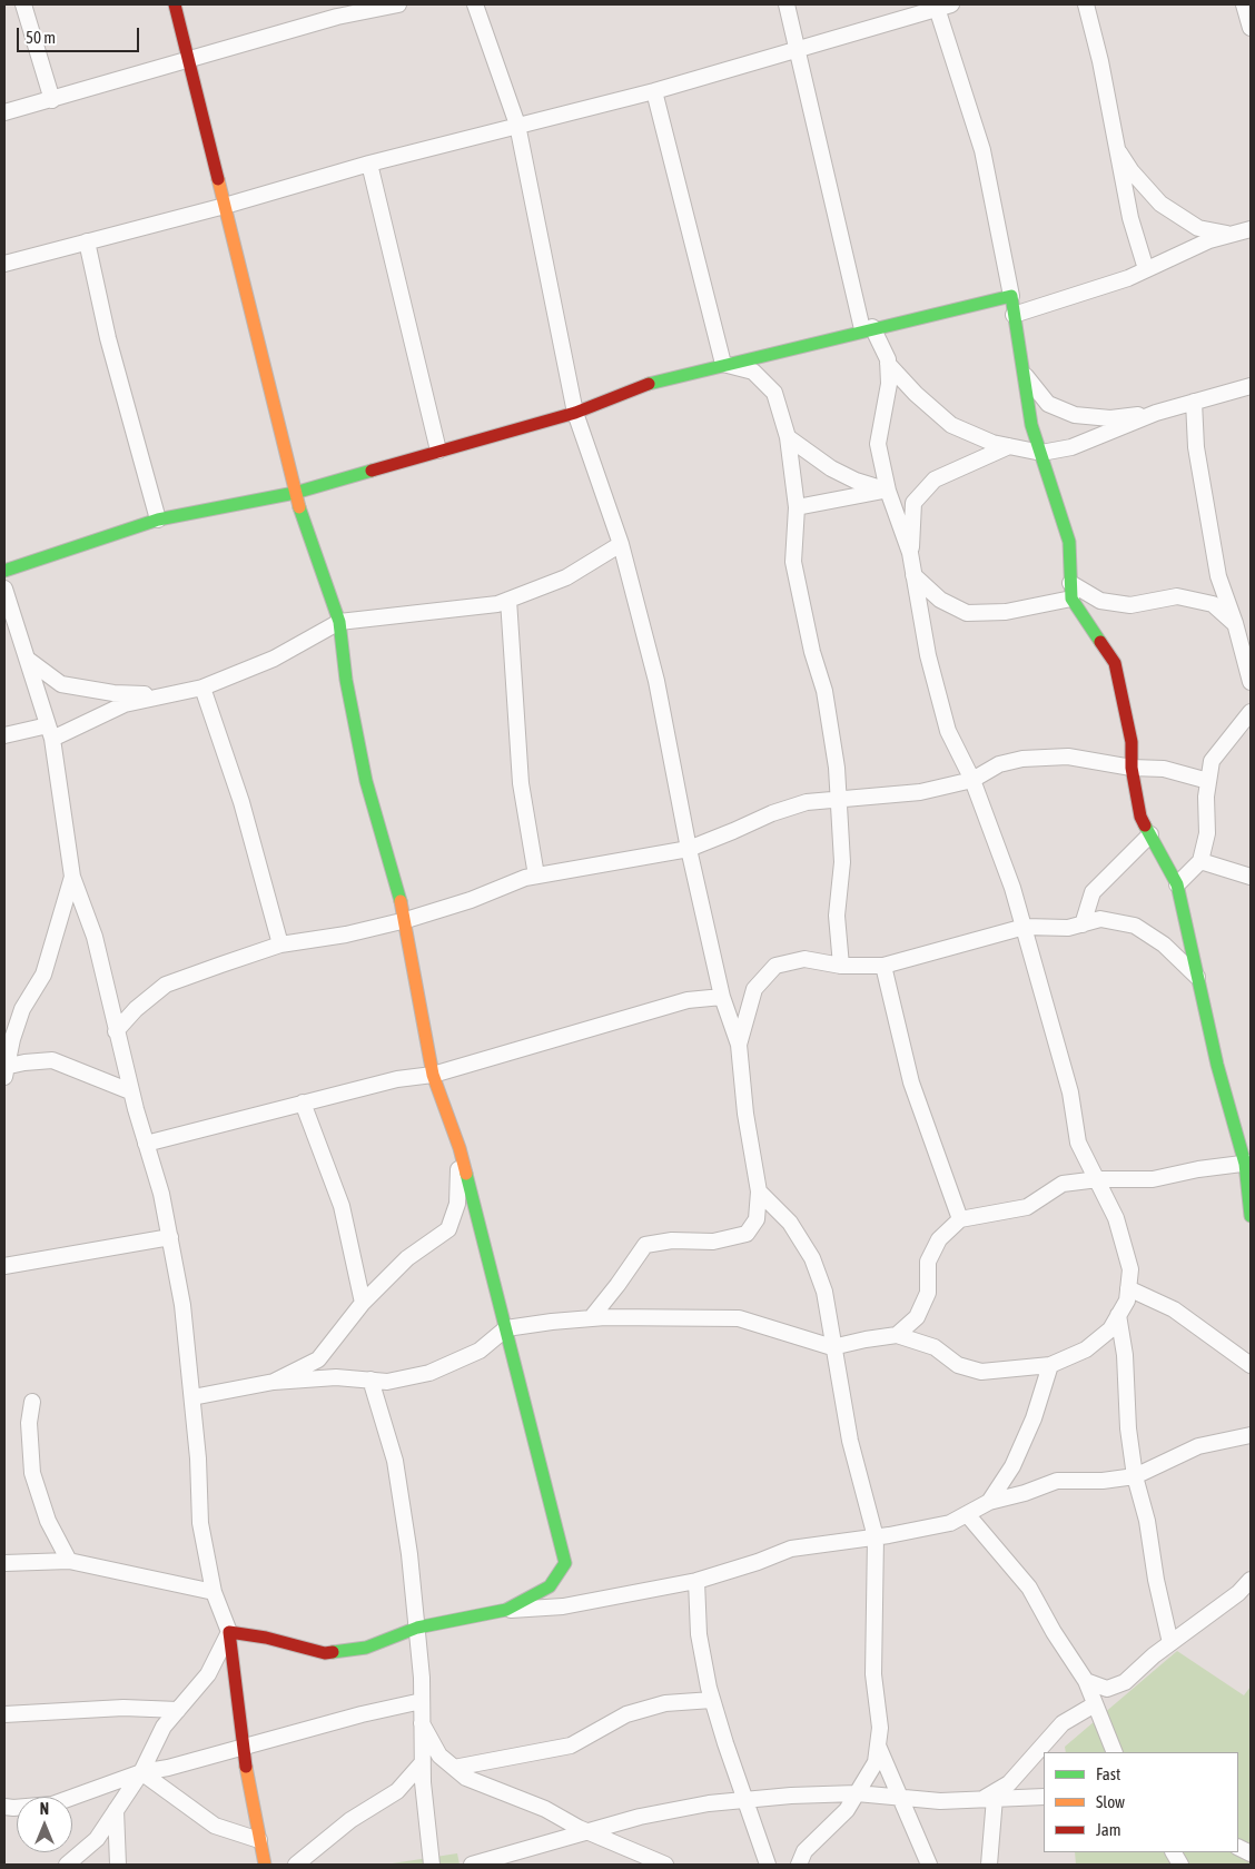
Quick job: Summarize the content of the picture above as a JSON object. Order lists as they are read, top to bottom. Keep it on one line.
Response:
{"legend":["Fast","Slow","Jam"],"scale_bar":"50 m","north":"top"}
